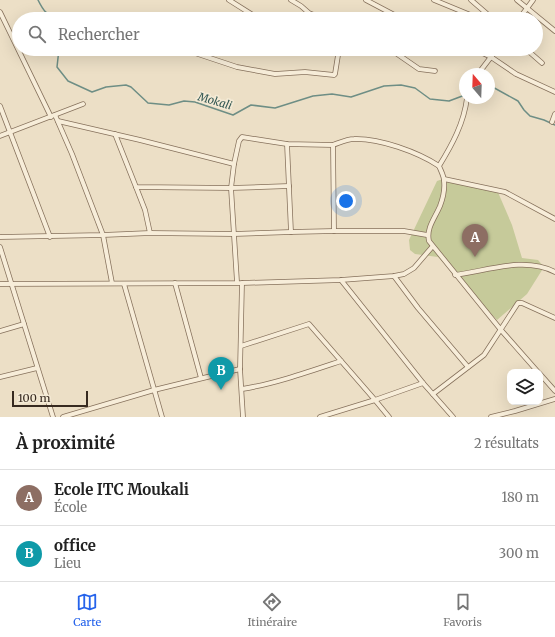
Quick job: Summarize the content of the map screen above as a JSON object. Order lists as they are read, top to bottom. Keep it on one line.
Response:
{"water":["Mokali"],"scale_bar":"100 m","north":"top","page":{"search":"Rechercher","pins":["A","B"],"scale":"100 m","heading":["À proximité","2 résultats"],"list":[{"mark":"A","name":"Ecole ITC Moukali","note":"École","value":"180 m"},{"mark":"B","name":"office","note":"Lieu","value":"300 m"}],"nav":["Carte","Itinéraire","Favoris"]}}
